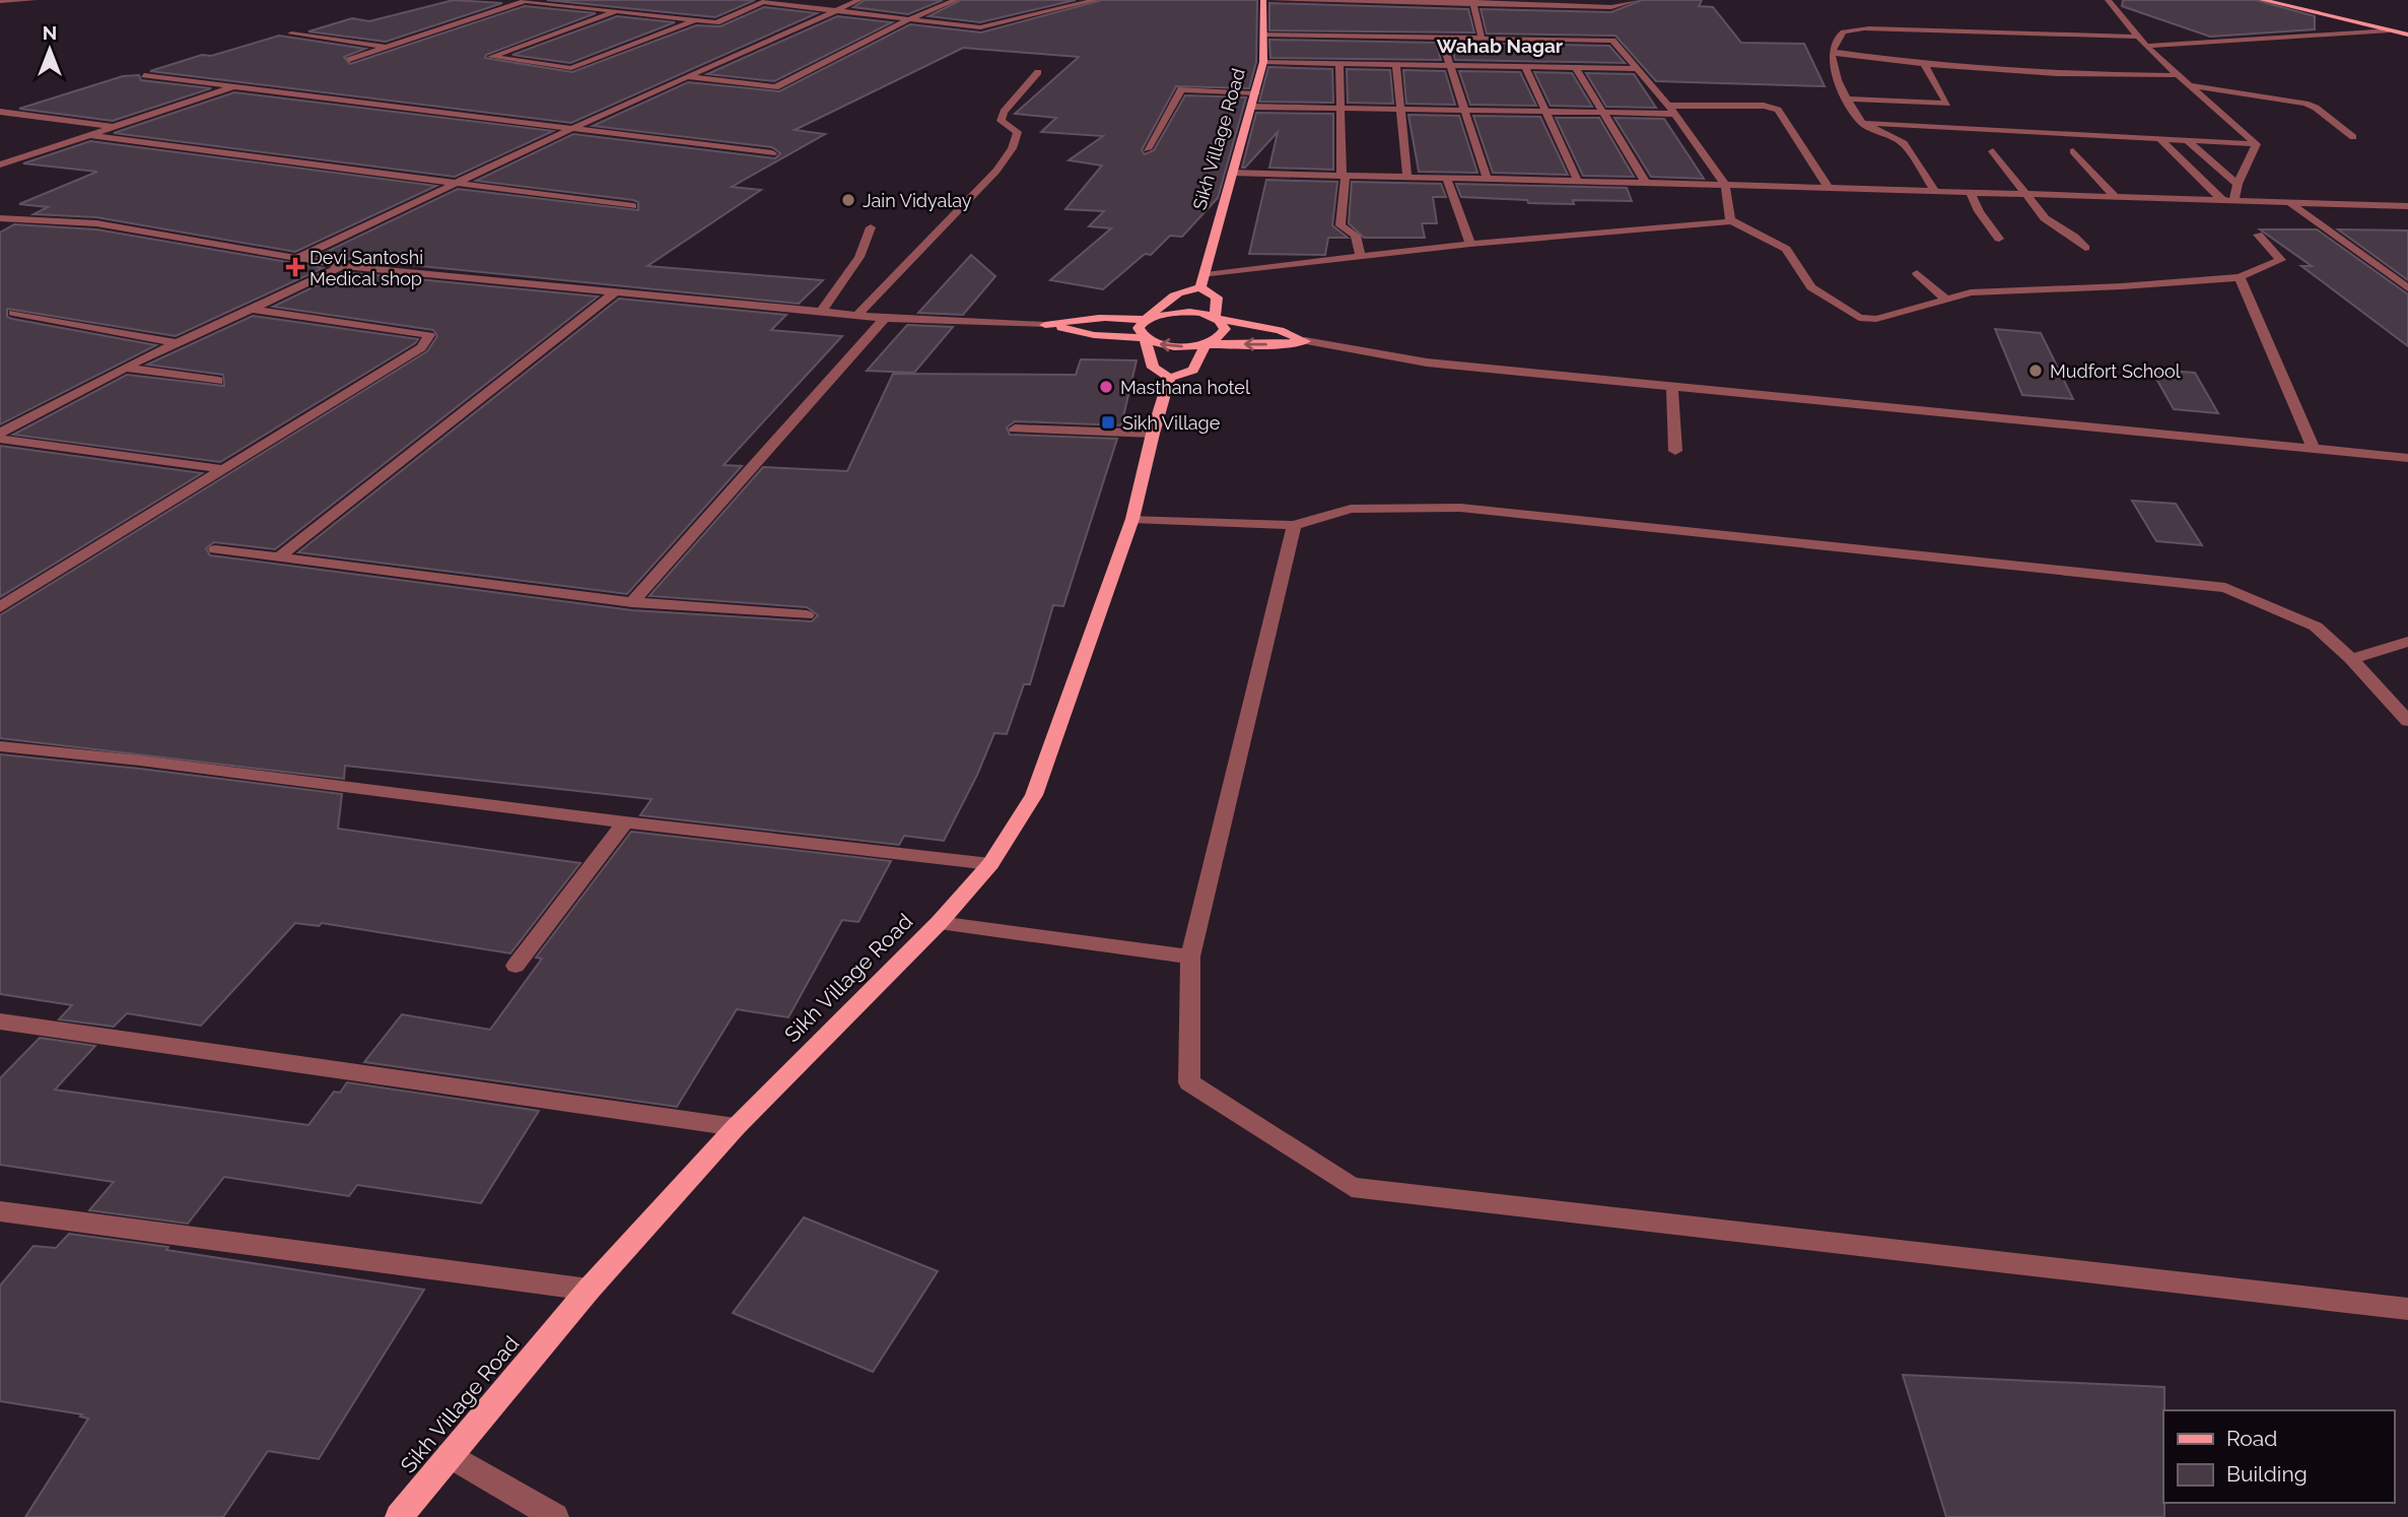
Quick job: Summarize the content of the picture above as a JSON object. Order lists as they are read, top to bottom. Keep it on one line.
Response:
{"streets":{"main road":["Sikh Village Road"]},"districts":["Wahab Nagar"],"places":{"other":["Jain Vidyalay","Mudfort School","Masthana hotel"],"health":["Devi Santoshi Medical shop"],"transit":["Sikh Village"]},"legend":["Road","Building"],"north":"top"}
